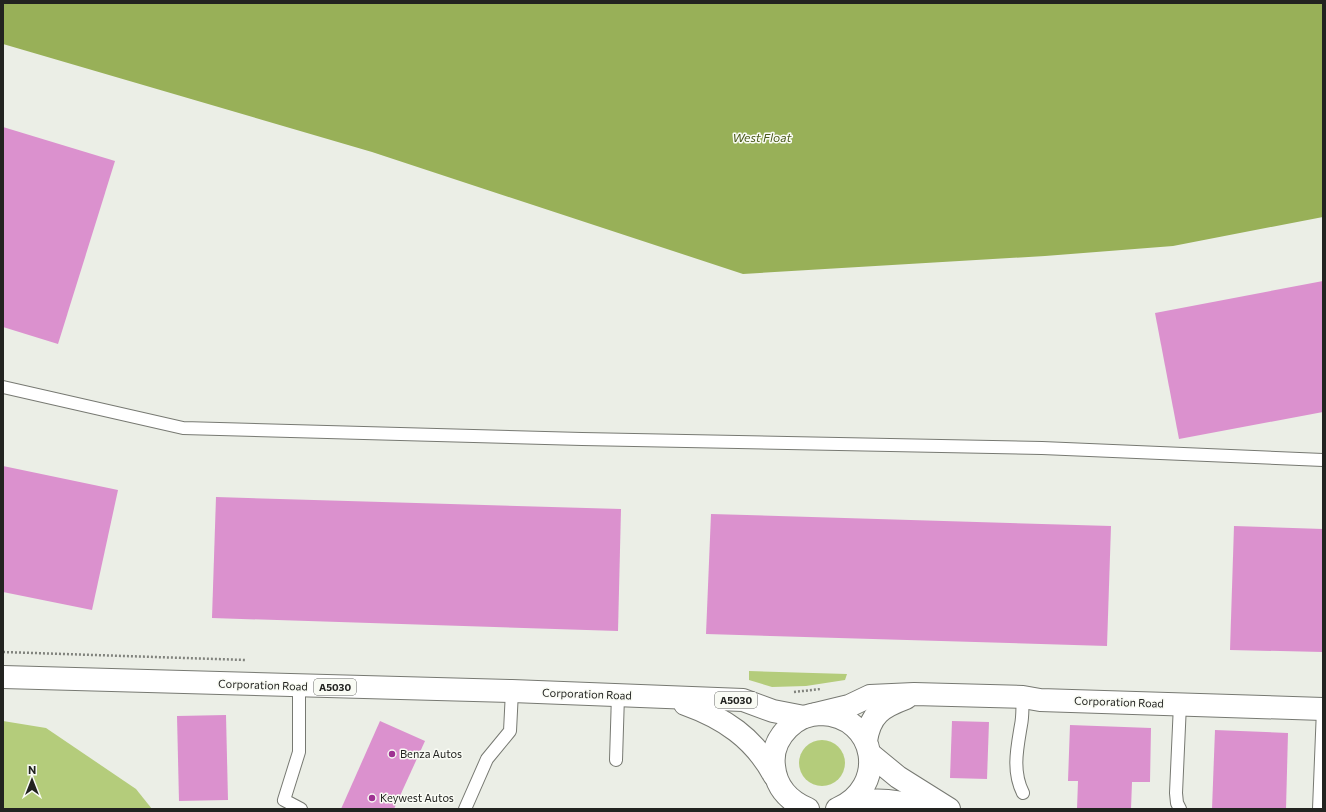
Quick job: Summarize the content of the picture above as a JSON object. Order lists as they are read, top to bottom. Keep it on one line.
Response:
{"streets":{"main road":["Corporation Road","A5030"]},"water":["West Float"],"places":["Benza Autos","Keywest Autos"],"north":"top"}
